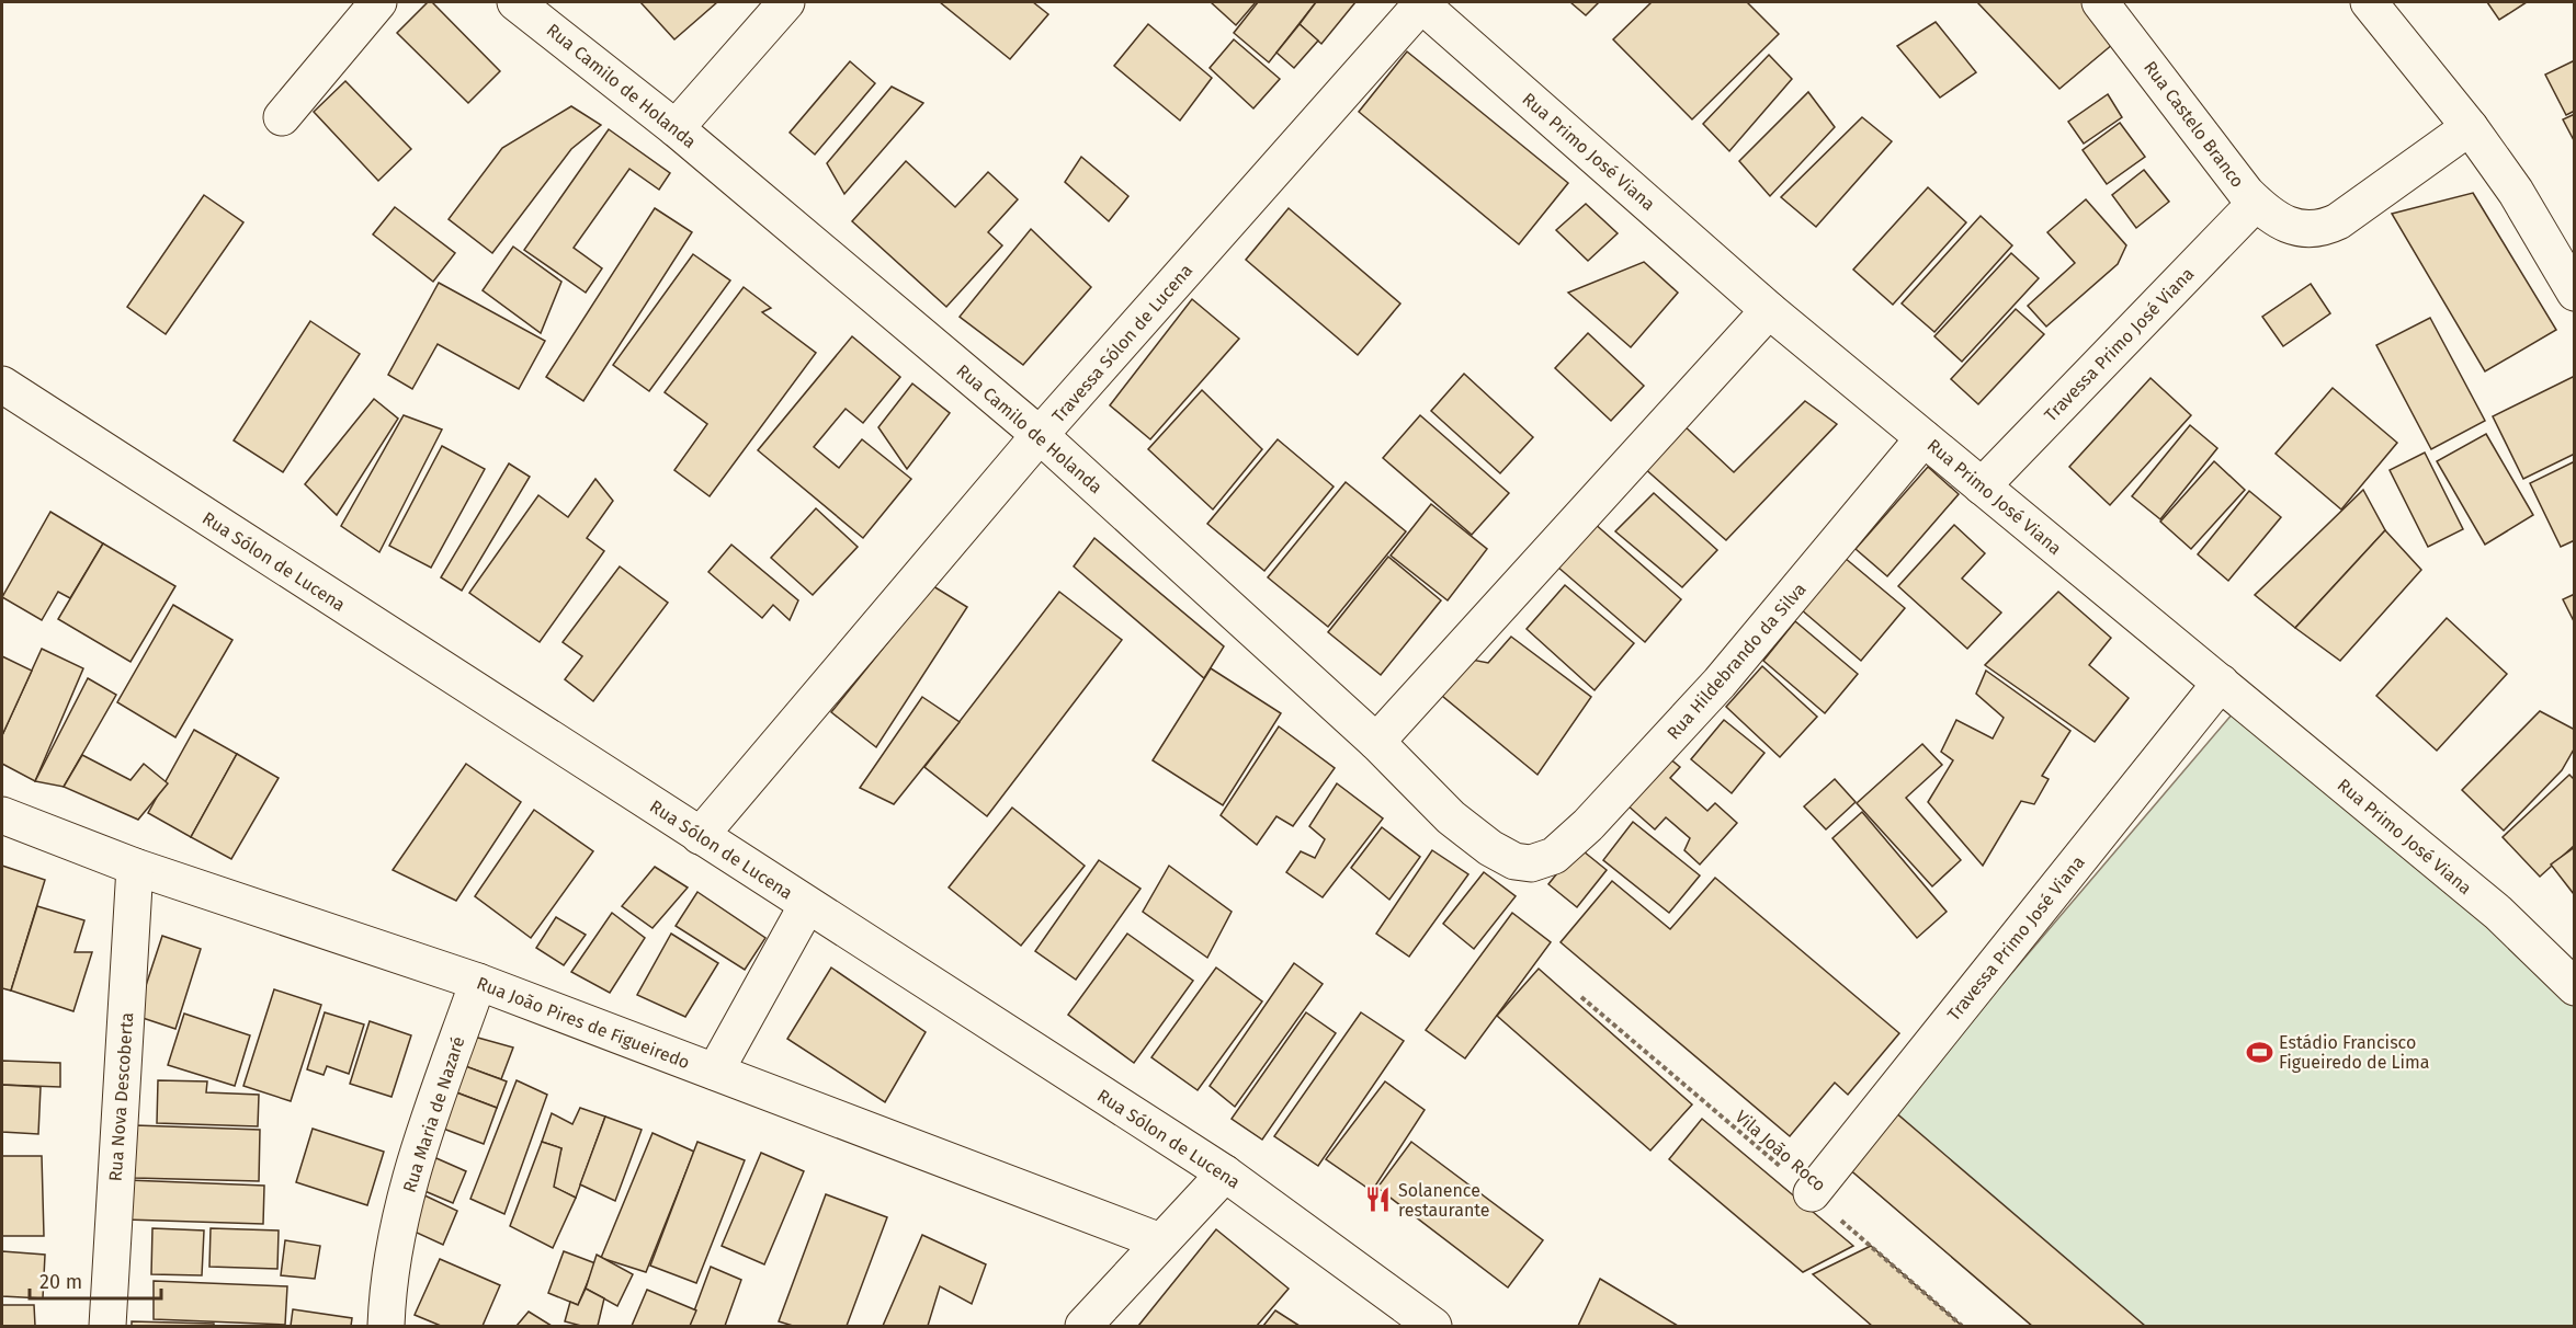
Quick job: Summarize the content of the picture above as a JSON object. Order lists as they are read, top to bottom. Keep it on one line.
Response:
{"streets":{"street":["Rua Camilo de Holanda","Rua Castelo Branco","Rua Primo José Viana","Travessa Sólon de Lucena","Travessa Primo José Viana","Rua Sólon de Lucena","Rua Hildebrando da Silva","Rua João Pires de Figueiredo","Rua Nova Descoberta","Rua Maria de Nazaré"],"path":["Vila João Roco"]},"crossings":[["Rua Camilo de Holanda","Travessa Sólon de Lucena"],["Rua Camilo de Holanda","Rua Hildebrando da Silva"],["Rua Castelo Branco","Travessa Primo José Viana"],["Rua Primo José Viana","Travessa Sólon de Lucena"],["Rua Primo José Viana","Travessa Primo José Viana"],["Rua Primo José Viana","Rua Hildebrando da Silva"],["Travessa Sólon de Lucena","Rua Sólon de Lucena"],["Travessa Primo José Viana","Vila João Roco"],["Rua João Pires de Figueiredo","Rua Nova Descoberta"],["Rua João Pires de Figueiredo","Rua Maria de Nazaré"]],"places":{"sports":["Estádio Francisco Figueiredo de Lima"],"restaurant":["Solanence restaurante"]},"scale_bar":"20 m"}
